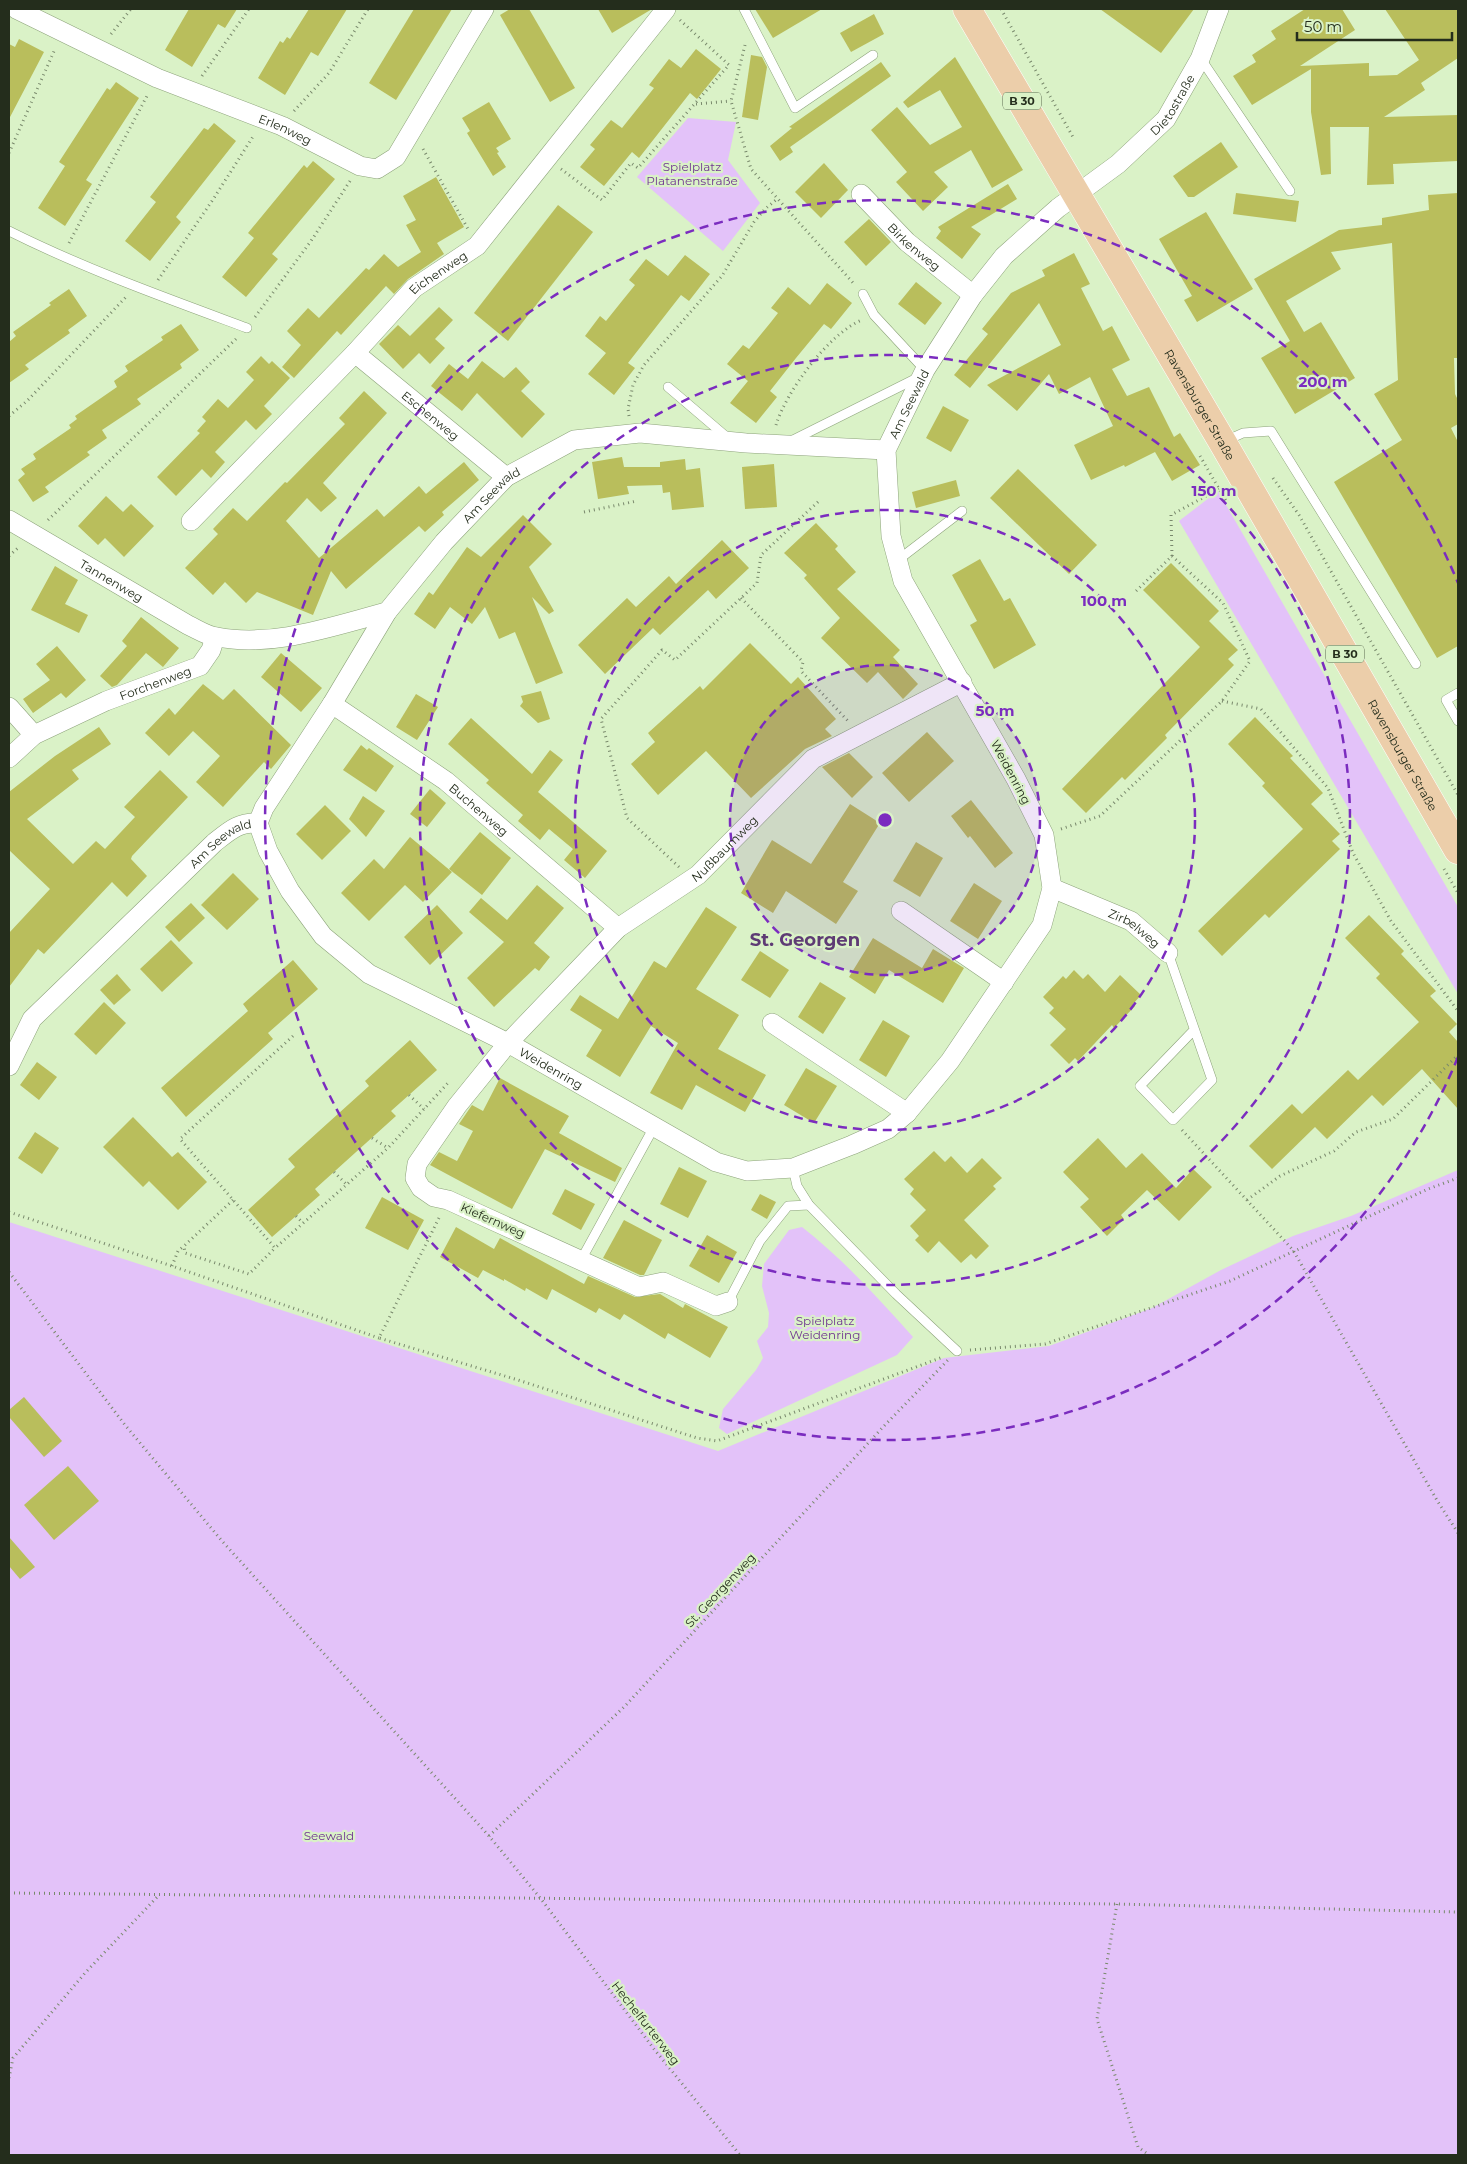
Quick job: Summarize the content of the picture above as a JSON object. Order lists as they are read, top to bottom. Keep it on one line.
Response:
{"streets":{"main road":["B 30","Ravensburger Straße"],"street":["Dietostraße","Erlenweg","Birkenweg","Eichenweg","Am Seewald","Eschenweg","Tannenweg","Forchenweg","Weidenring","Buchenweg","Nußbaumweg","Zirbelweg","Kiefernweg"],"path":["St. Georgenweg","Hechelfurterweg"]},"crossings":[["Dietostraße","Am Seewald"],["Dietostraße","Ravensburger Straße"],["Birkenweg","Am Seewald"],["Eichenweg","Eschenweg"],["Am Seewald","Ravensburger Straße"],["Am Seewald","Eschenweg"],["Am Seewald","Weidenring"],["Am Seewald","Buchenweg"],["Tannenweg","Forchenweg"],["Weidenring","Nußbaumweg"],["Weidenring","Zirbelweg"],["Weidenring","Kiefernweg"],["Buchenweg","Nußbaumweg"],["Nußbaumweg","Kiefernweg"],["St. Georgenweg","Hechelfurterweg"]],"districts":["St. Georgen"],"parks":["Spielplatz Platanenstraße","Spielplatz Weidenring","Seewald"],"scale_bar":"50 m","rings":["200 m","150 m","100 m","50 m"]}
